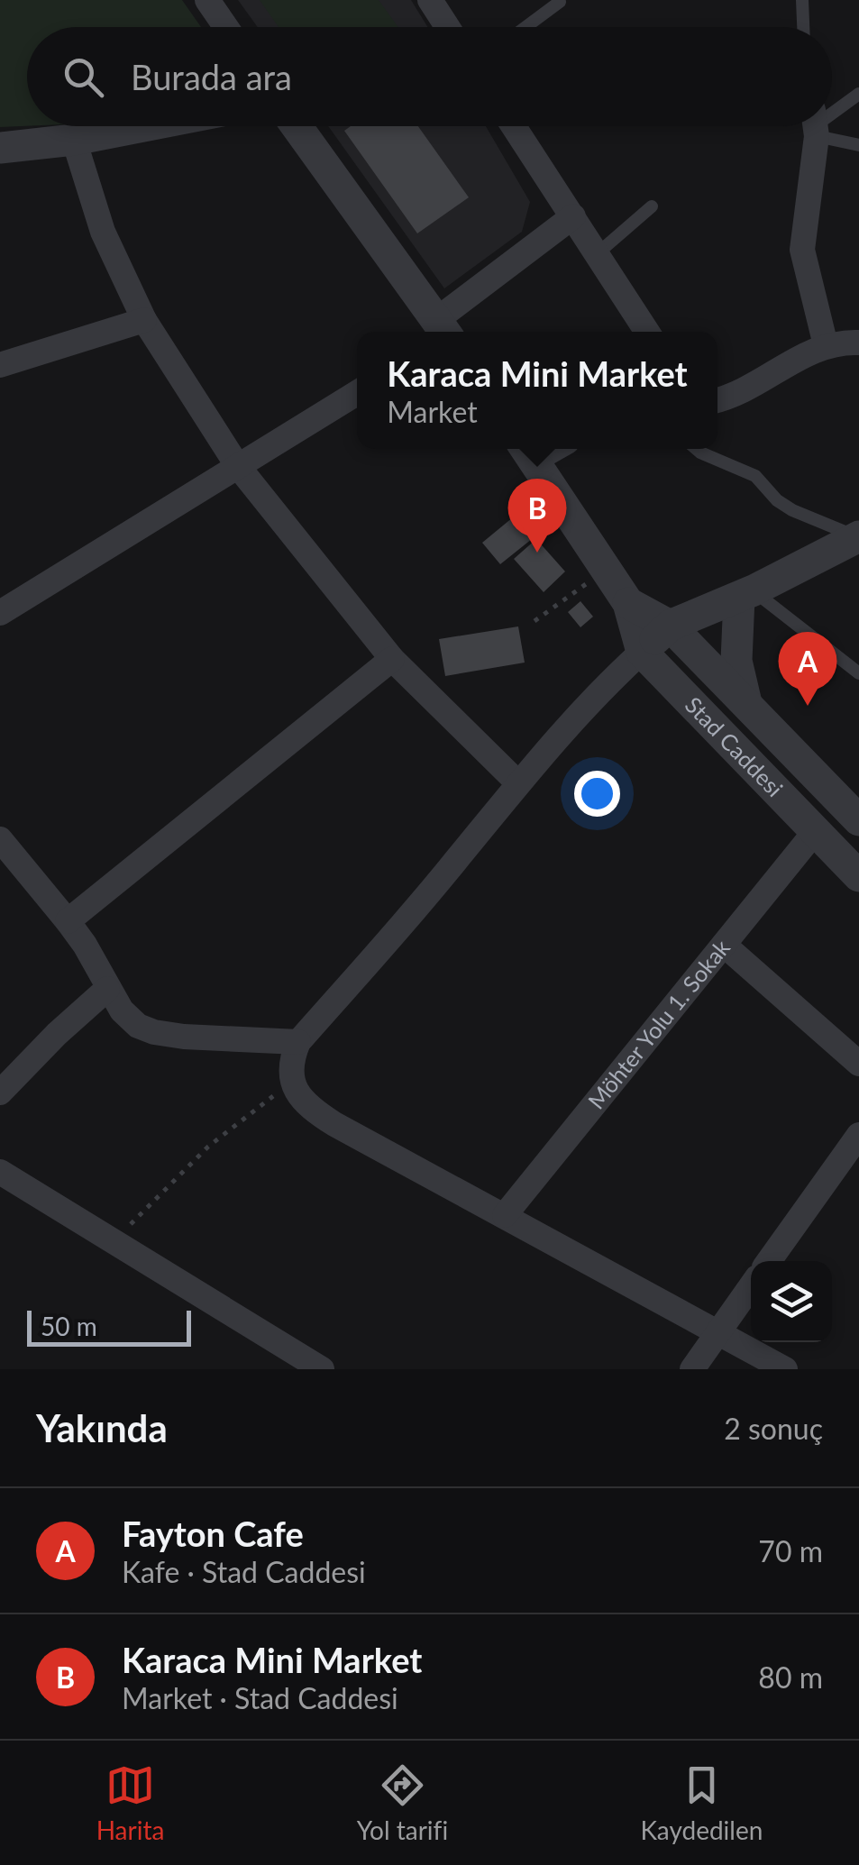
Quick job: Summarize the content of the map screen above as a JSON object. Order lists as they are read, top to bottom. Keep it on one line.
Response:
{"streets":{"street":["Stad Caddesi","Möhter Yolu 1. Sokak"]},"crossings":[["Stad Caddesi","Möhter Yolu 1. Sokak"]],"scale_bar":"50 m","page":{"search":"Burada ara","popup":["Karaca Mini Market","Market"],"pins":["B","A"],"scale":"50 m","heading":["Yakında","2 sonuç"],"list":[{"mark":"A","name":"Fayton Cafe","note":"Kafe · Stad Caddesi","value":"70 m"},{"mark":"B","name":"Karaca Mini Market","note":"Market · Stad Caddesi","value":"80 m"}],"nav":["Harita","Yol tarifi","Kaydedilen"]}}
